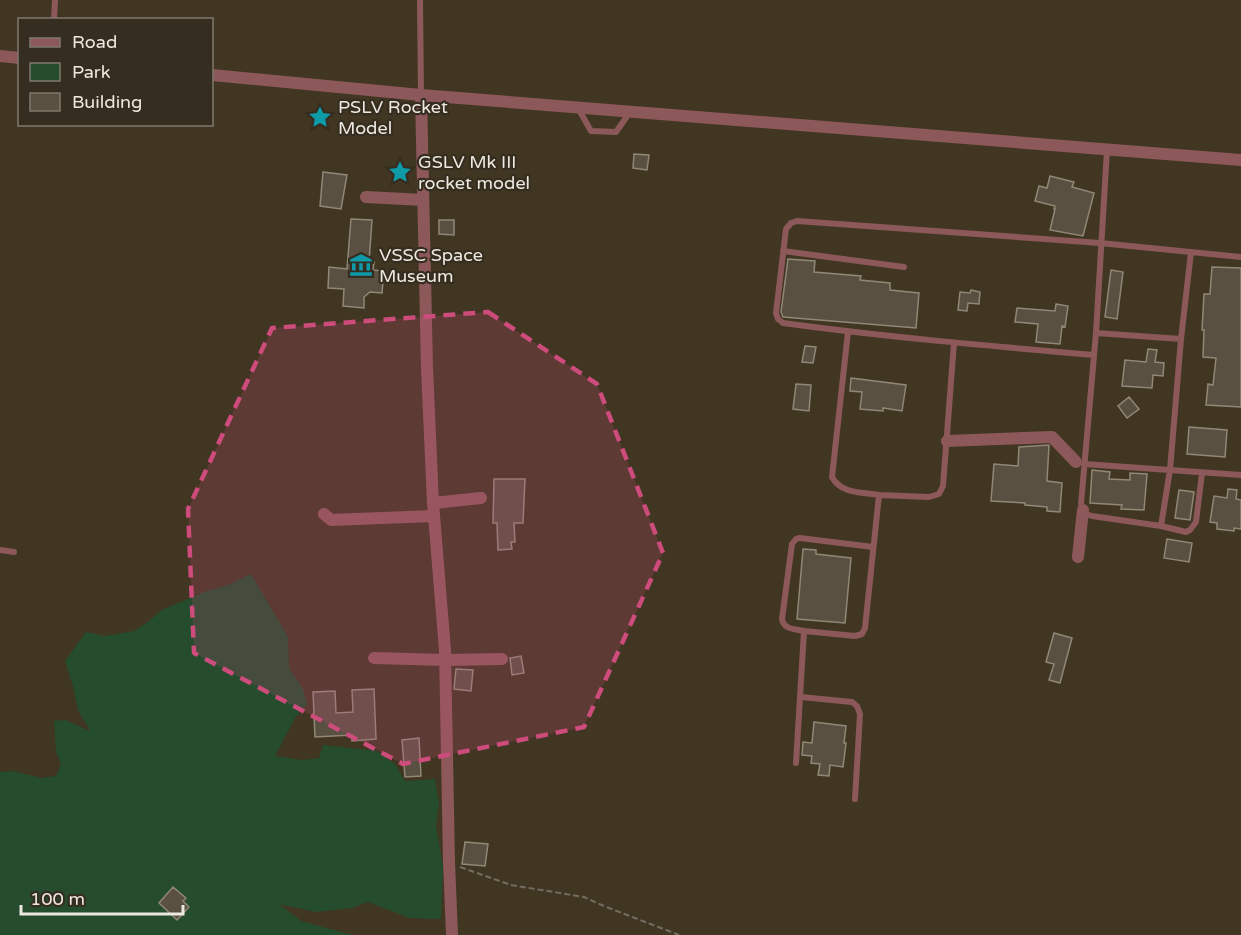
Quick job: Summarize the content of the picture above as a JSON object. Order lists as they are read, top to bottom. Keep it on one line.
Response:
{"places":{"place":["PSLV Rocket Model","GSLV Mk III rocket model"],"museum":["VSSC Space Museum"]},"legend":["Road","Park","Building"],"scale_bar":"100 m"}
